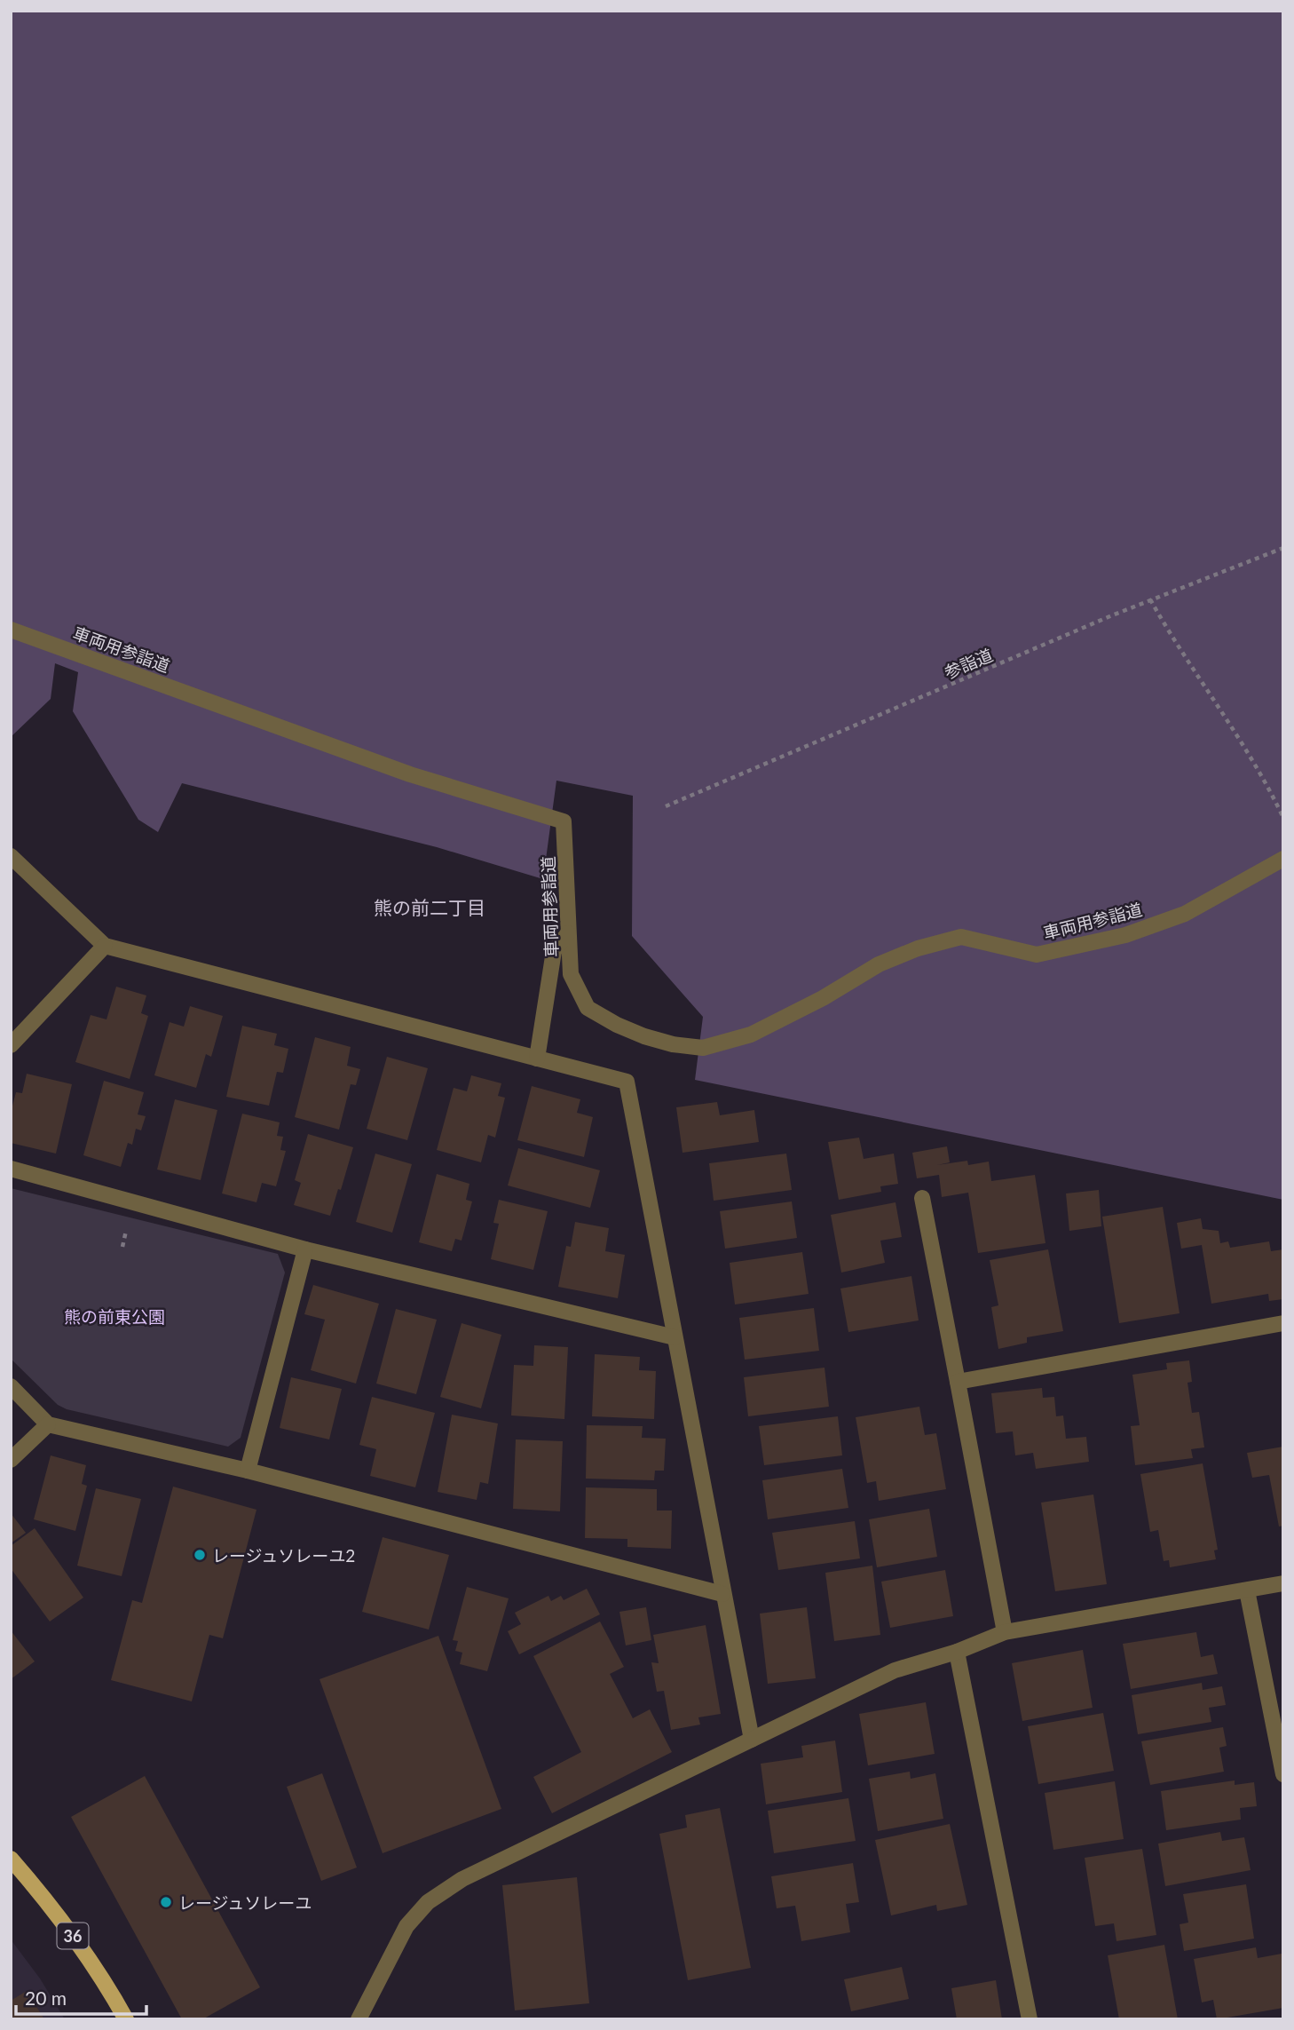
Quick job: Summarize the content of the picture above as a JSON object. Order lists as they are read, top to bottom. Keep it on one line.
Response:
{"streets":{"main road":["36"],"street":["車両用参詣道"],"path":["参詣道"]},"districts":["熊の前二丁目"],"parks":["熊の前東公園"],"places":["レージュソレーユ2","レージュソレーユ"],"scale_bar":"20 m"}
